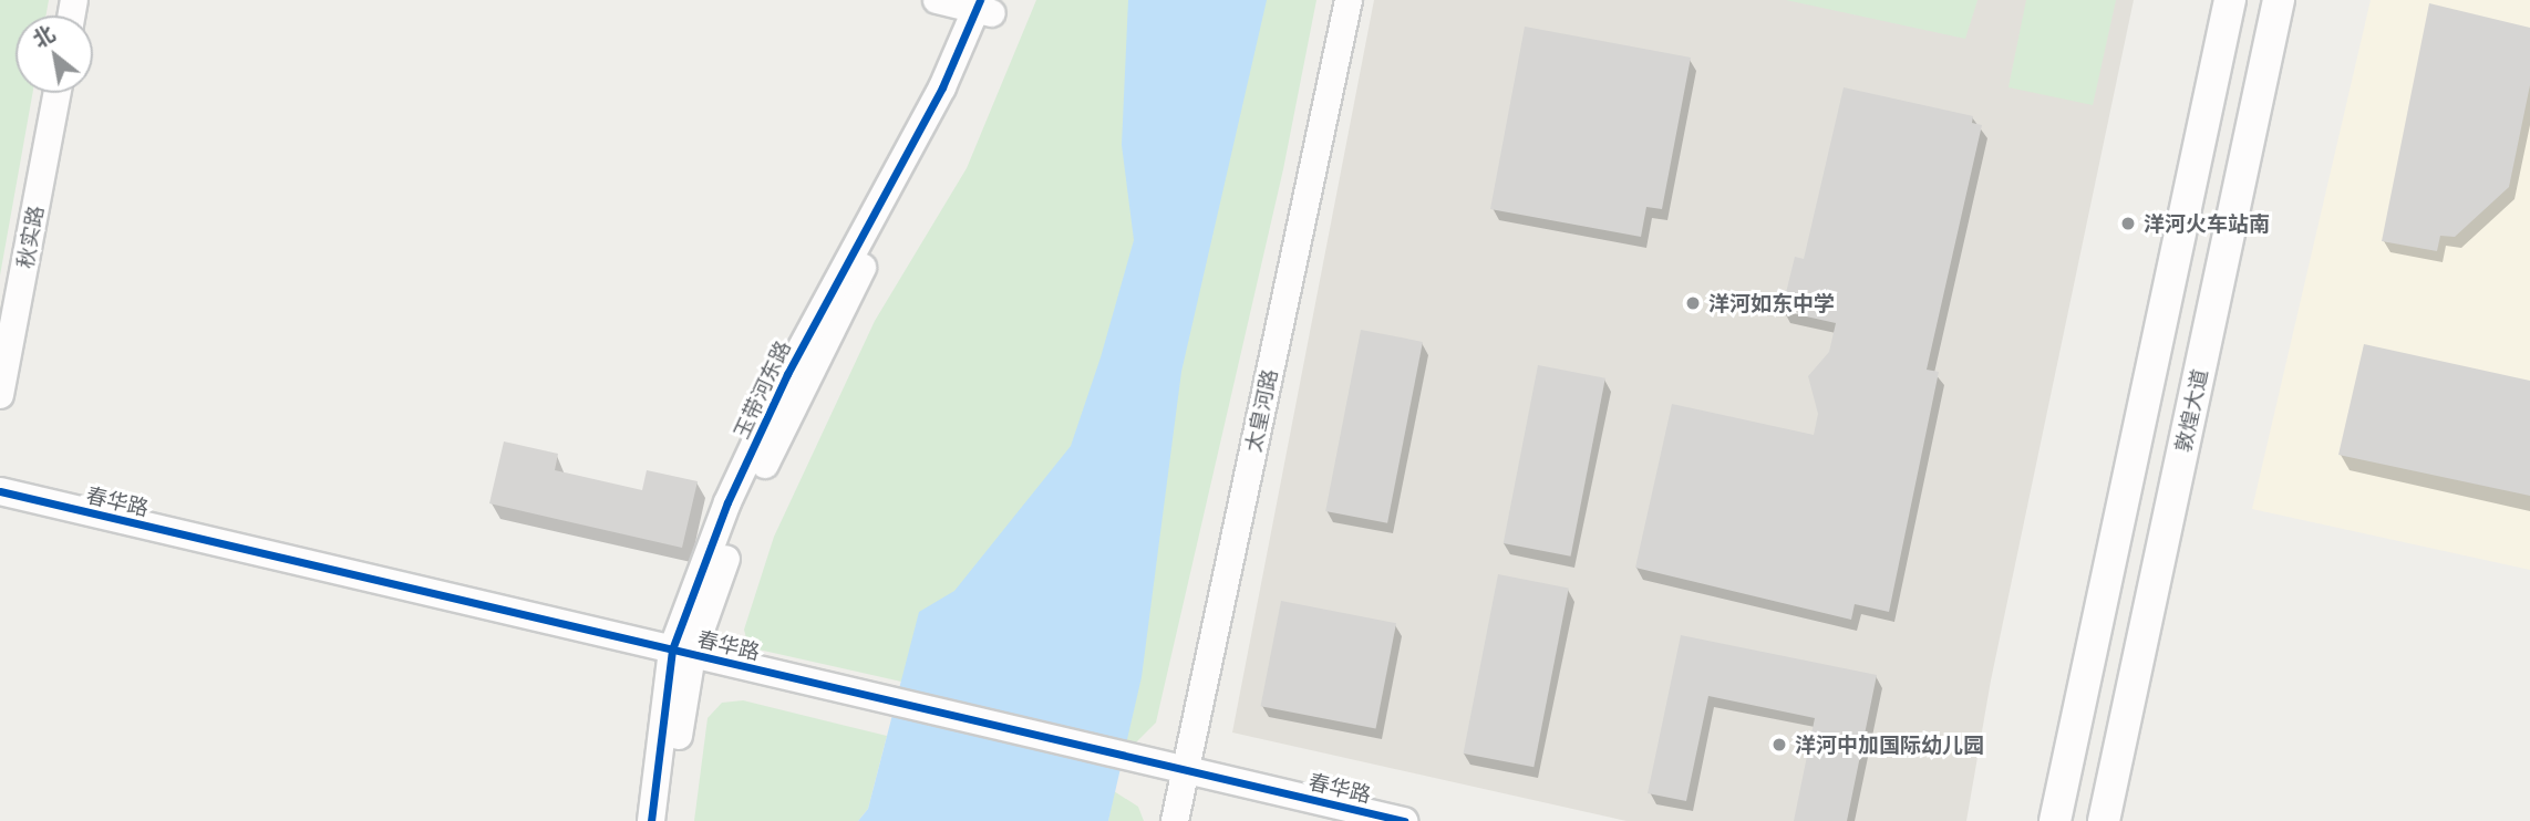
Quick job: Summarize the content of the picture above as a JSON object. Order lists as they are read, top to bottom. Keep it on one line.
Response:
{"streets":{"main road":["敦煌大道"],"street":["秋实路","玉带河东路","太皇河路","春华路"]},"crossings":[["玉带河东路","春华路"],["太皇河路","春华路"]],"places":["洋河火车站南","洋河如东中学","洋河中加国际幼儿园"],"north":"top left"}
